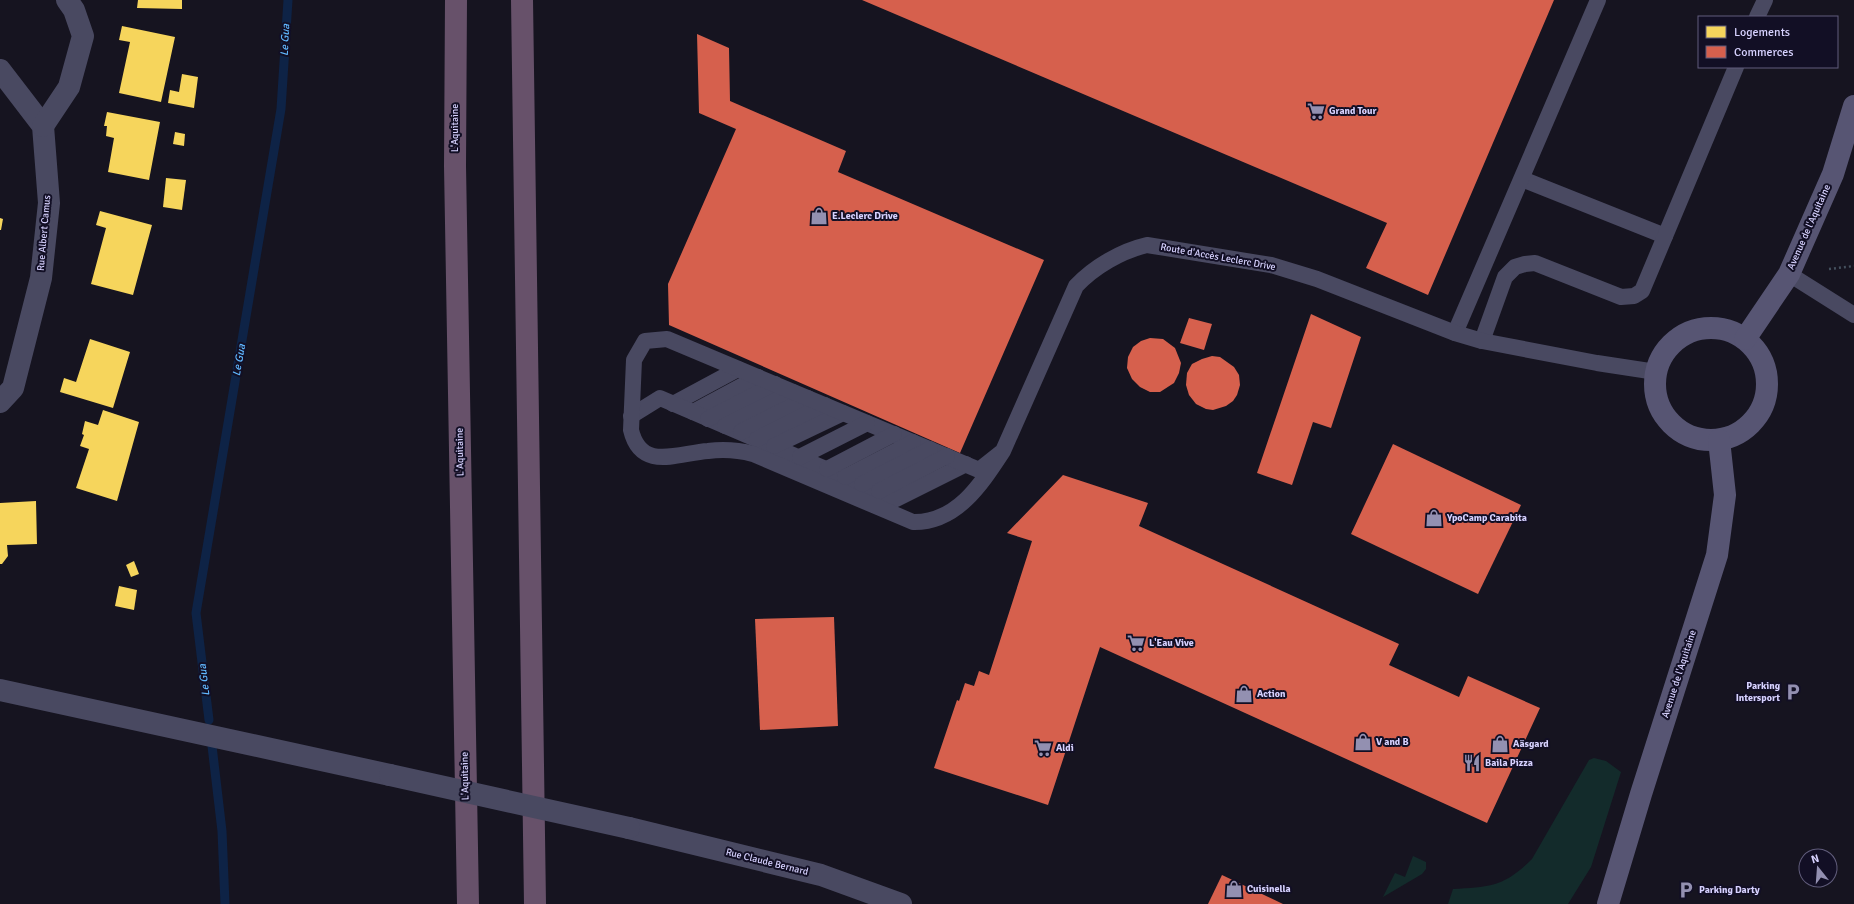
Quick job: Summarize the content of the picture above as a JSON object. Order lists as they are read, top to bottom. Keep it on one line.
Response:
{"streets":{"highway":["L'Aquitaine"],"main road":["Avenue de l'Aquitaine"],"street":["Rue Albert Camus","Rue Claude Bernard"],"lane":["Route d'Accès Leclerc Drive"]},"crossings":[["Avenue de l'Aquitaine","Route d'Accès Leclerc Drive"]],"water":["Le Gua"],"places":{"supermarket":["Grand Tour","L'Eau Vive","Aldi"],"shop":["E.Leclerc Drive","YpoCamp Carabita","Action","V and B","Aäsgard","Cuisinella"],"parking":["Parking Intersport","Parking Darty"],"restaurant":["Baila Pizza"]},"legend":["Logements","Commerces"],"north":"top"}
